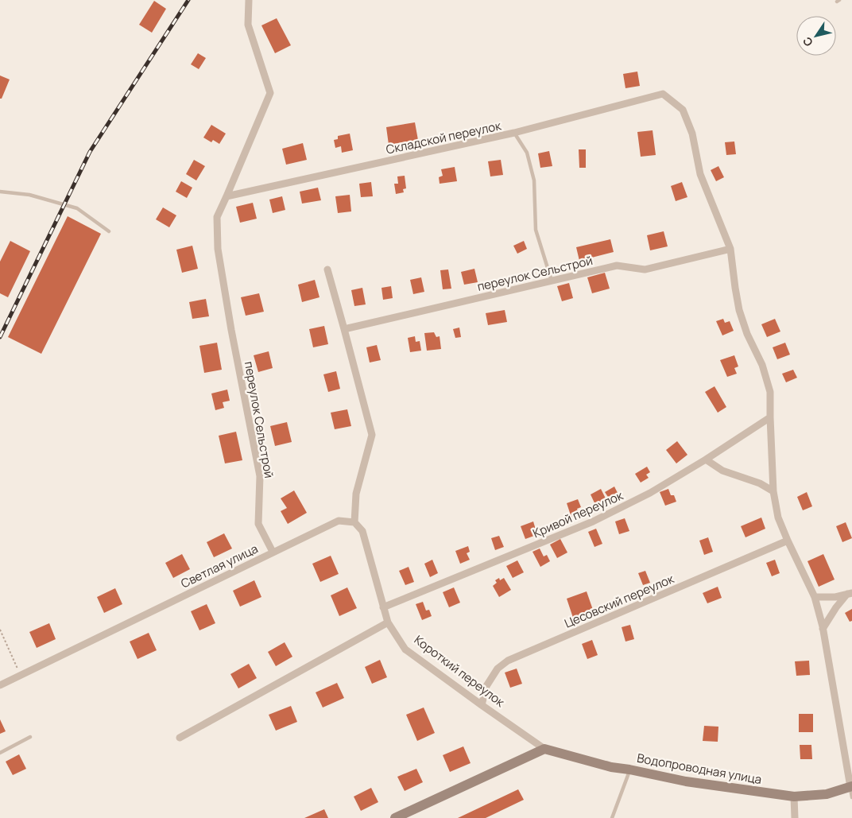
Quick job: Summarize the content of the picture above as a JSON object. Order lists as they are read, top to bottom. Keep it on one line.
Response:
{"streets":{"street":["Складской переулок","переулок Сельстрой","Кривой переулок","Светлая улица","Цесовский переулок","Короткий переулок","Водопроводная улица"]},"crossings":[["Складской переулок","переулок Сельстрой"],["переулок Сельстрой","Светлая улица"],["Цесовский переулок","Короткий переулок"],["Короткий переулок","Водопроводная улица"]],"north":"bottom left"}
